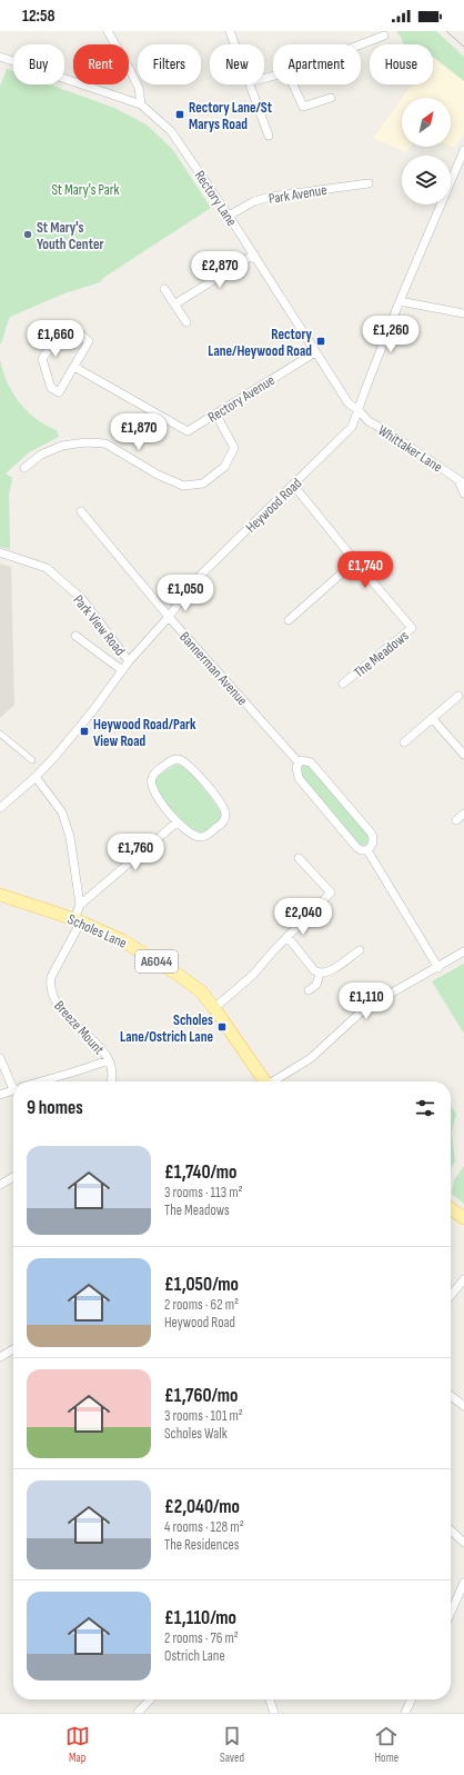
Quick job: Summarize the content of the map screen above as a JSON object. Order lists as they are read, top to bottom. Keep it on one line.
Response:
{"streets":{"main road":["Scholes Lane","A6044"],"street":["Park Avenue","Rectory Lane","Rectory Avenue","Whittaker Lane","Heywood Road","Park View Road","The Meadows","Bannerman Avenue","Breeze Mount"]},"crossings":[["Park Avenue","Rectory Lane"],["Rectory Lane","Rectory Avenue"],["Rectory Lane","Whittaker Lane"],["Rectory Lane","Heywood Road"],["Whittaker Lane","Heywood Road"],["Heywood Road","Park View Road"],["Heywood Road","The Meadows"],["Heywood Road","Bannerman Avenue"],["Scholes Lane","Breeze Mount"]],"parks":["St Mary's Park"],"places":{"transit":["Rectory Lane/St Marys Road","Rectory Lane/Heywood Road","Heywood Road/Park View Road","Scholes Lane/Ostrich Lane"],"other":["St Mary's Youth Center"]},"north":"top right","page":{"status":"12:58","chip":["Buy","Rent","Filters","New","Apartment","House"],"price":["£2,870","£1,260","£1,660","£1,870","£1,740","£1,050","£1,760","£2,040","£1,110"],"heading":"9 homes","list":[{"name":"£1,740/mo","note":"3 rooms · 113 m² · The Meadows"},{"name":"£1,050/mo","note":"2 rooms · 62 m² · Heywood Road"},{"name":"£1,760/mo","note":"3 rooms · 101 m² · Scholes Walk"},{"name":"£2,040/mo","note":"4 rooms · 128 m² · The Residences"},{"name":"£1,110/mo","note":"2 rooms · 76 m² · Ostrich Lane"}],"tabs":["Map","Saved","Home"]}}
